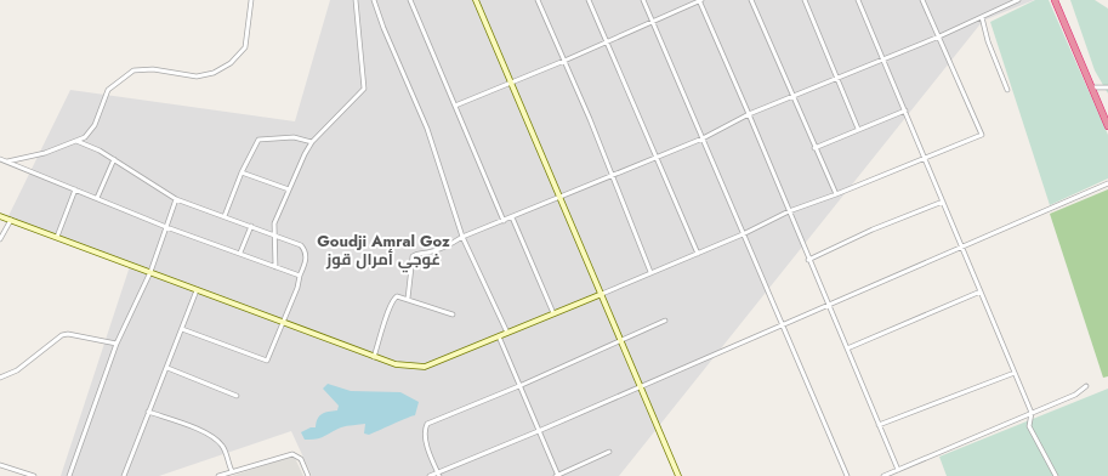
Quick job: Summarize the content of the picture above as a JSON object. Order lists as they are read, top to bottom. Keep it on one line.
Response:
{"districts":["Goudji Amral Goz غوجي أمرال قوز"]}
